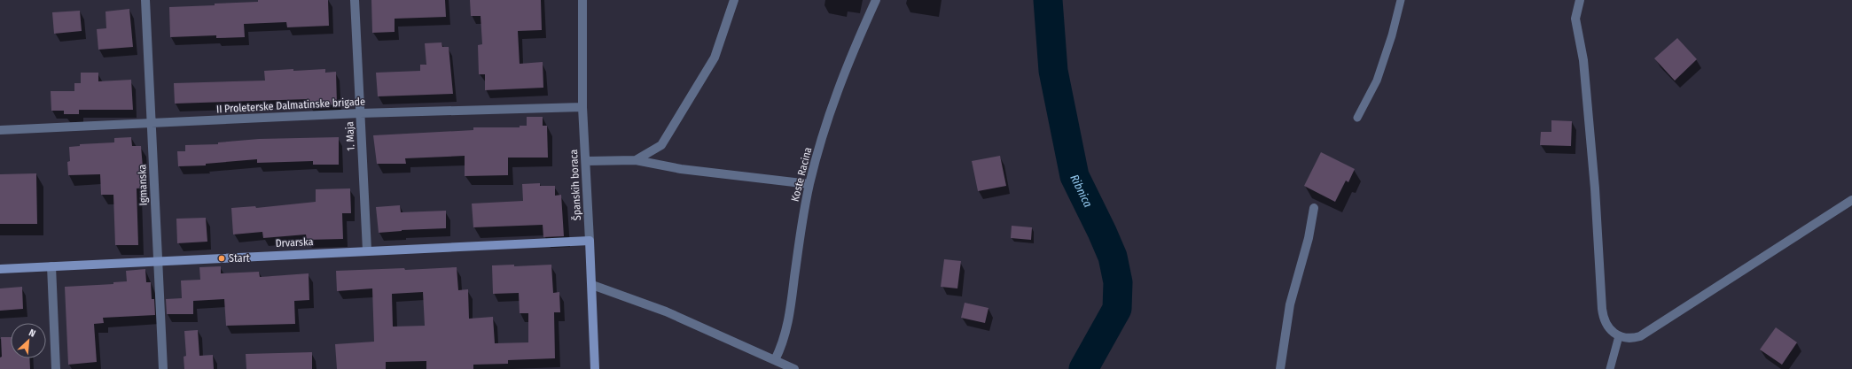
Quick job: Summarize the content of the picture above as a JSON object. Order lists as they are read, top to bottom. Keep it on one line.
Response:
{"streets":{"main road":["Španskih boraca","Drvarska"],"street":["II Proleterske Dalmatinske brigade","1. Maja","Koste Racina","Igmanska"]},"crossings":[["II Proleterske Dalmatinske brigade","1. Maja"],["II Proleterske Dalmatinske brigade","Igmanska"],["II Proleterske Dalmatinske brigade","Španskih boraca"],["1. Maja","Drvarska"],["Igmanska","Drvarska"],["Španskih boraca","Drvarska"]],"water":["Ribnica"],"places":["Start"],"north":"top right"}
